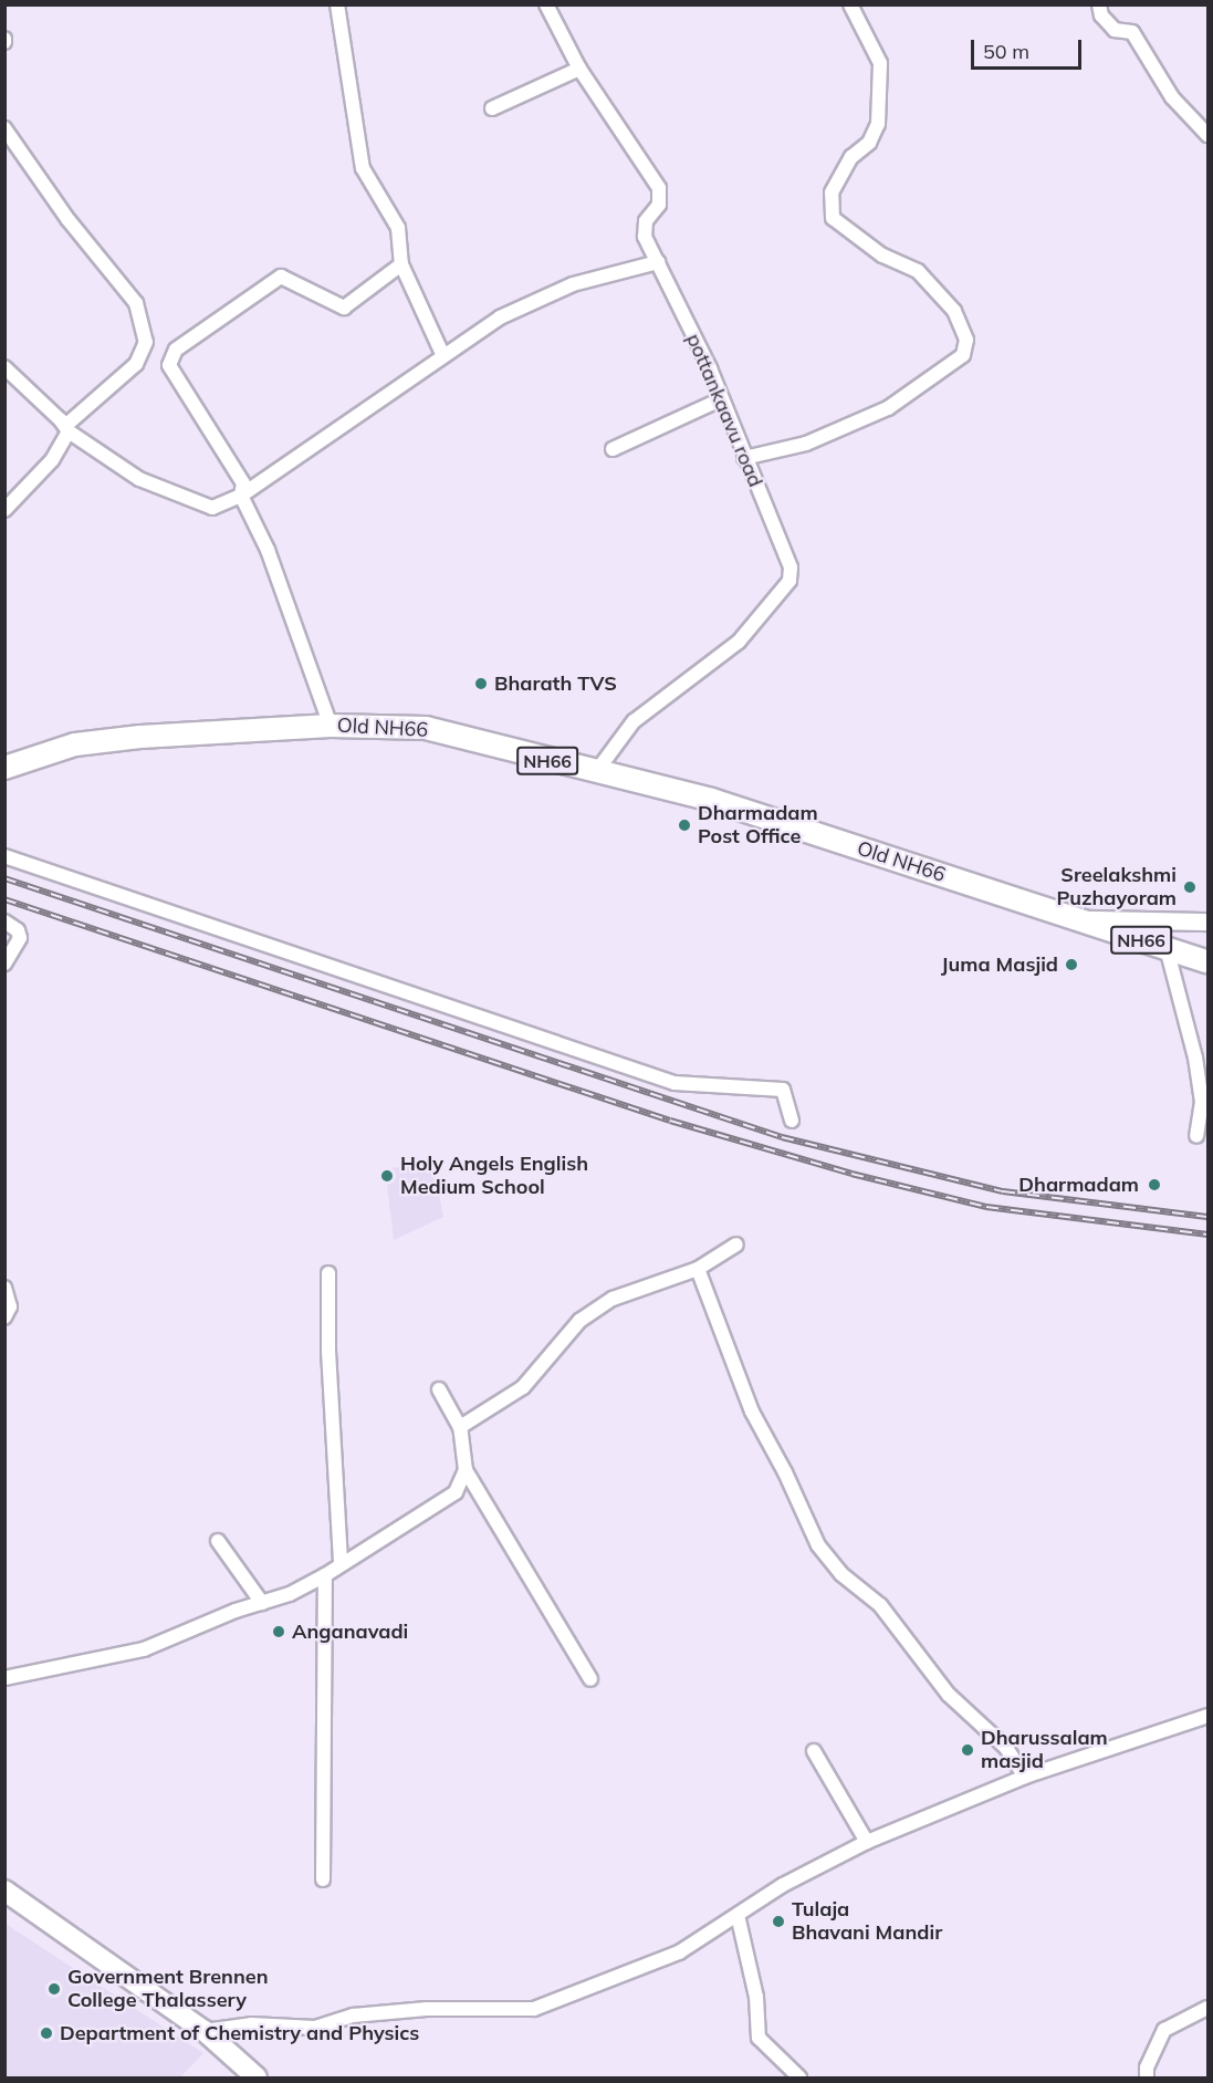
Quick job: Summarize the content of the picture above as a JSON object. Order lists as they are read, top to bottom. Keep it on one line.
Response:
{"streets":{"main road":["Old NH66","NH66"],"street":["pottankaavu road"]},"crossings":[["pottankaavu road","Old NH66"]],"places":["Bharath TVS","Dharmadam Post Office","Sreelakshmi Puzhayoram","Juma Masjid","Holy Angels English Medium School","Dharmadam","Anganavadi","Dharussalam masjid","Tulaja Bhavani Mandir","Government Brennen College Thalassery","Department of Chemistry and Physics"],"scale_bar":"50 m"}
